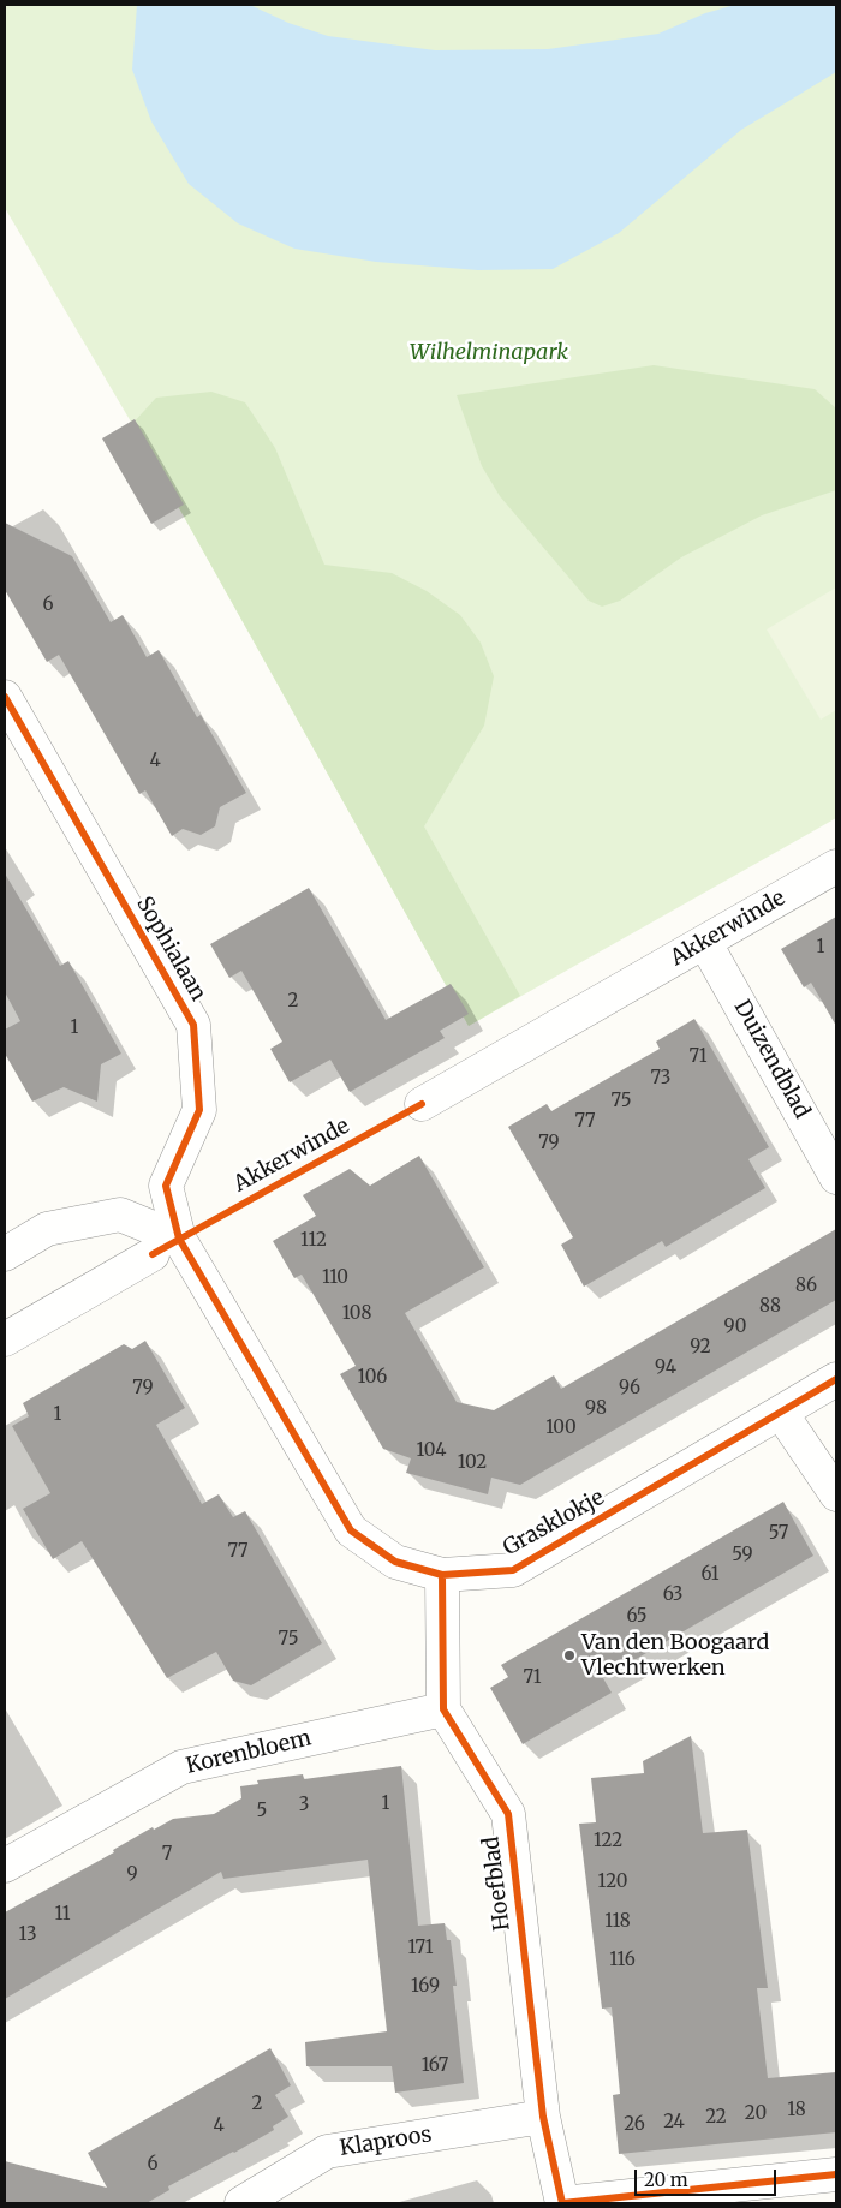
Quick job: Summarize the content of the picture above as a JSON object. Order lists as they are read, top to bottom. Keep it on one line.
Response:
{"streets":{"street":["Akkerwinde","Sophialaan","Duizendblad","Grasklokje","Korenbloem","Hoefblad","Klaproos"]},"crossings":[["Akkerwinde","Duizendblad"],["Sophialaan","Grasklokje"],["Korenbloem","Hoefblad"],["Hoefblad","Klaproos"]],"parks":["Wilhelminapark"],"places":["Van den Boogaard Vlechtwerken"],"house_numbers":["6","4","1","2","1","71","73","75","77","79","112","110","86","88","108","90","92","94","106","79","96","98","1","100","104","102","57","77","59","61","63","65","75","71","1","3","5","122","7","9","120","11","118","13","171","116","169","167","2","18","20","22","24","26","4","6"],"scale_bar":"20 m"}
